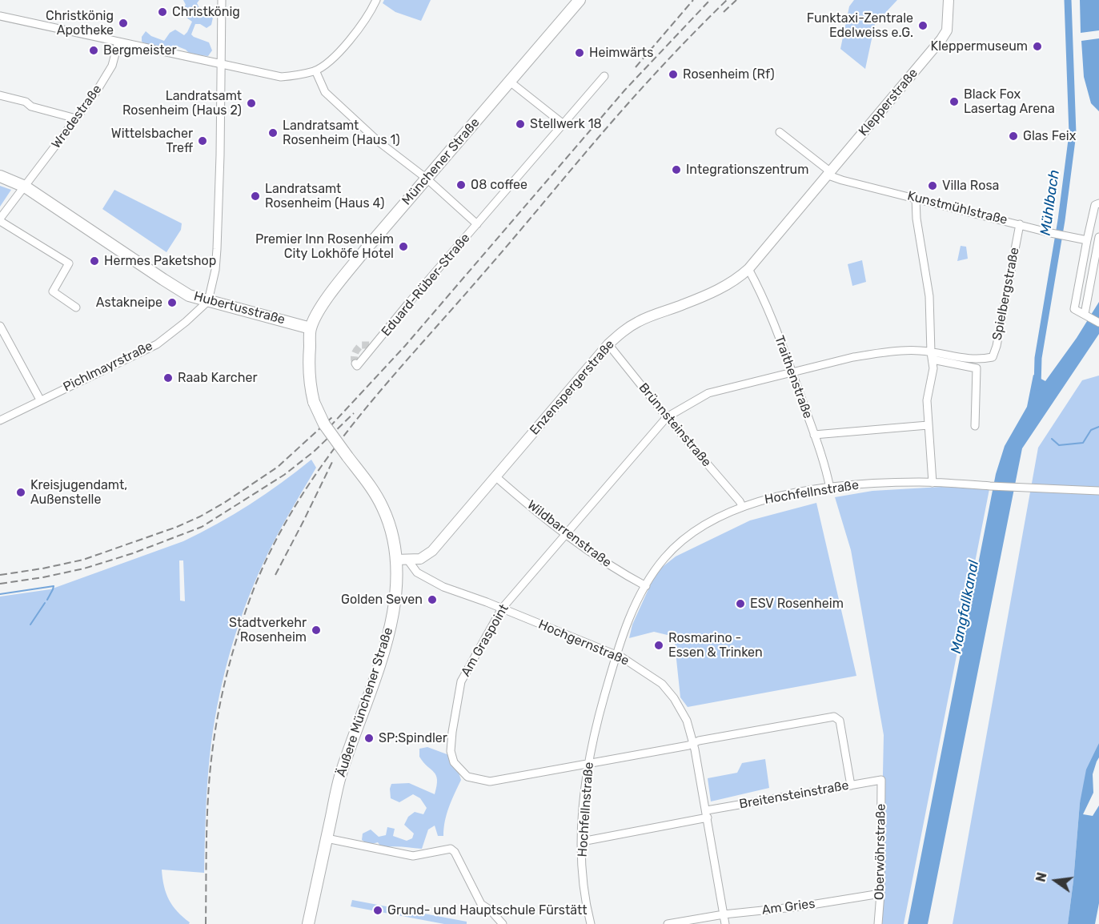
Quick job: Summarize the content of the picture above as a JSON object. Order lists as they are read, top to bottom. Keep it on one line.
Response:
{"streets":{"main road":["Münchener Straße","Hubertusstraße","Äußere Münchener Straße"],"street":["Klepperstraße","Wredestraße","Kunstmühlstraße","Eduard-Rüber-Straße","Spielbergstraße","Pichlmayrstraße","Traithenstraße","Enzenspergerstraße","Brünnsteinstraße","Hochfellnstraße","Wildbarrenstraße","Am Graspoint","Hochgernstraße","Breitensteinstraße","Oberwöhrstraße","Am Gries"]},"crossings":[["Klepperstraße","Kunstmühlstraße"],["Klepperstraße","Enzenspergerstraße"],["Wredestraße","Hubertusstraße"],["Münchener Straße","Eduard-Rüber-Straße"],["Münchener Straße","Hubertusstraße"],["Münchener Straße","Äußere Münchener Straße"],["Kunstmühlstraße","Spielbergstraße"],["Kunstmühlstraße","Enzenspergerstraße"],["Spielbergstraße","Am Graspoint"],["Hubertusstraße","Pichlmayrstraße"],["Hubertusstraße","Äußere Münchener Straße"],["Traithenstraße","Enzenspergerstraße"],["Traithenstraße","Hochfellnstraße"],["Traithenstraße","Am Graspoint"],["Enzenspergerstraße","Brünnsteinstraße"],["Enzenspergerstraße","Wildbarrenstraße"],["Enzenspergerstraße","Hochgernstraße"],["Enzenspergerstraße","Äußere Münchener Straße"],["Brünnsteinstraße","Hochfellnstraße"],["Brünnsteinstraße","Am Graspoint"],["Hochfellnstraße","Wildbarrenstraße"],["Hochfellnstraße","Am Graspoint"],["Hochfellnstraße","Hochgernstraße"],["Hochfellnstraße","Breitensteinstraße"],["Wildbarrenstraße","Am Graspoint"],["Am Graspoint","Hochgernstraße"],["Am Graspoint","Breitensteinstraße"],["Hochgernstraße","Breitensteinstraße"],["Hochgernstraße","Am Gries"],["Breitensteinstraße","Oberwöhrstraße"],["Oberwöhrstraße","Am Gries"]],"water":["Mühlbach","Mangfallkanal"],"places":["Christkönig","Christkönig Apotheke","Funktaxi-Zentrale Edelweiss e.G.","Kleppermuseum","Bergmeister","Heimwärts","Rosenheim (Rf)","Black Fox Lasertag Arena","Landratsamt Rosenheim (Haus 2)","Stellwerk 18","Landratsamt Rosenheim (Haus 1)","Glas Feix","Wittelsbacher Treff","Integrationszentrum","08 coffee","Villa Rosa","Landratsamt Rosenheim (Haus 4)","Premier Inn Rosenheim City Lokhöfe Hotel","Hermes Paketshop","Astakneipe","Raab Karcher","Kreisjugendamt, Außenstelle","Golden Seven","ESV Rosenheim","Stadtverkehr Rosenheim","Rosmarino - Essen & Trinken","SP:Spindler","Grund- und Hauptschule Fürstätt"],"north":"left"}
